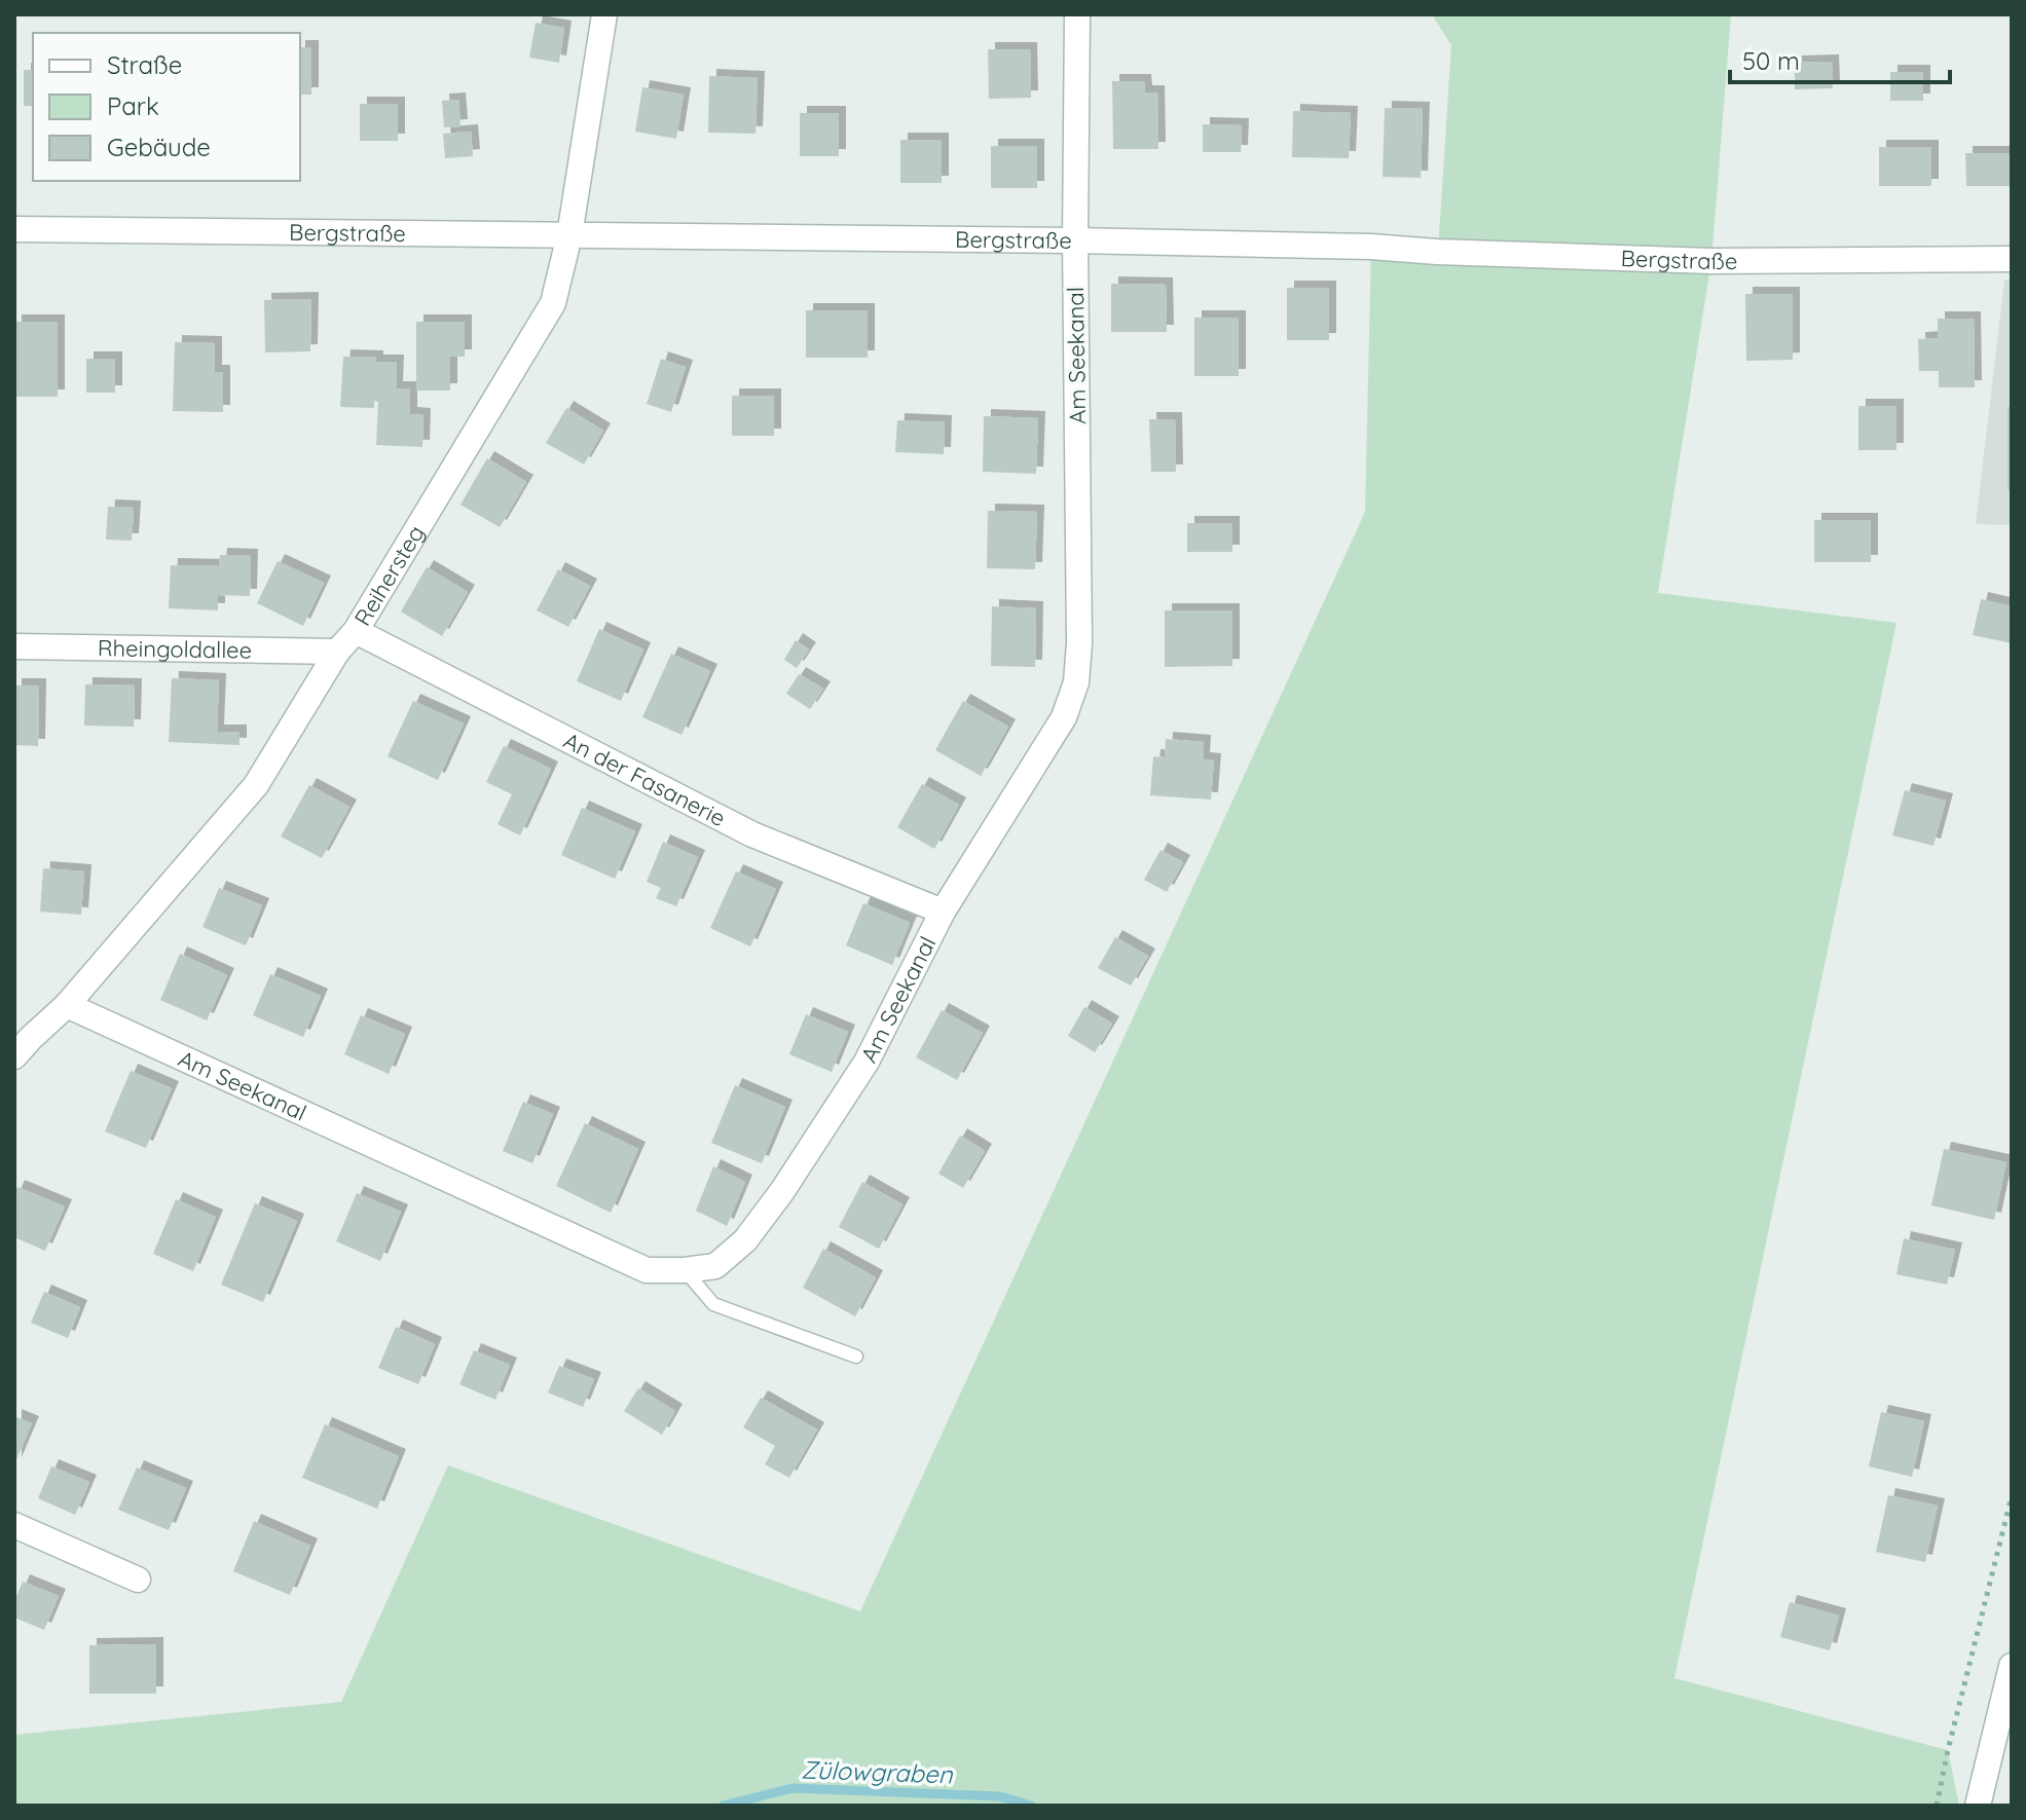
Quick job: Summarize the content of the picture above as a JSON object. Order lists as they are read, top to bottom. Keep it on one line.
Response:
{"streets":{"street":["Bergstraße","Am Seekanal","Reihersteg","Rheingoldallee","An der Fasanerie"]},"crossings":[["Bergstraße","Am Seekanal"],["Bergstraße","Reihersteg"],["Am Seekanal","Reihersteg"],["Am Seekanal","An der Fasanerie"],["Reihersteg","Rheingoldallee"],["Reihersteg","An der Fasanerie"]],"water":["Zülowgraben"],"legend":["Straße","Park","Gebäude"],"scale_bar":"50 m"}
